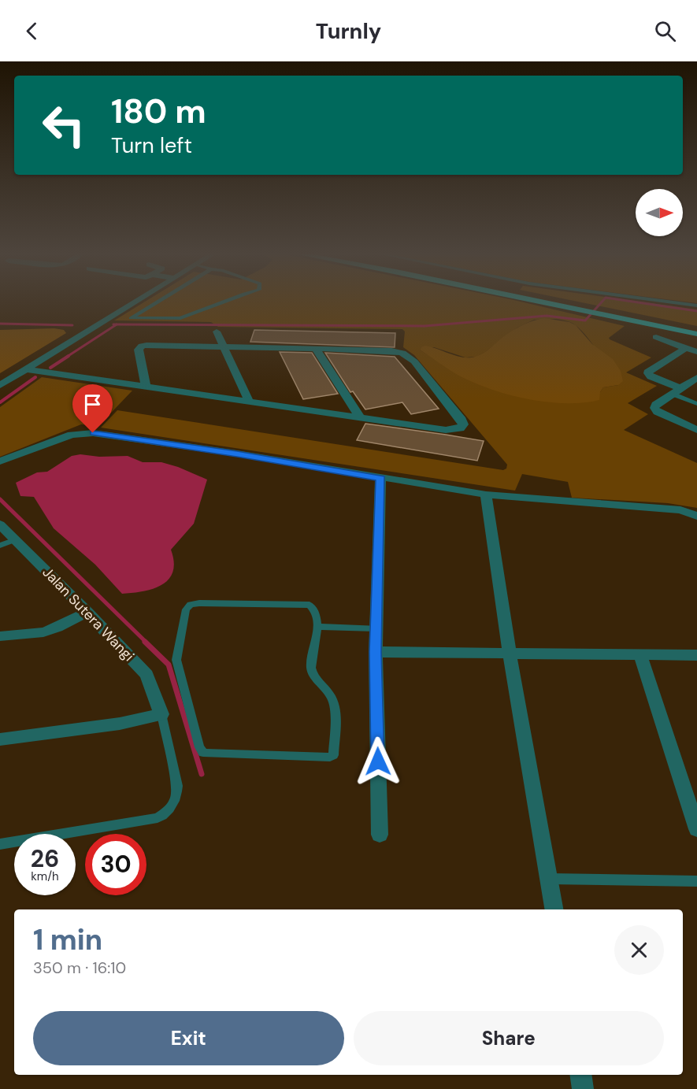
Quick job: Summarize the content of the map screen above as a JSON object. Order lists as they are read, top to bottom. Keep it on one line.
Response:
{"streets":{"street":["Jalan Sutera Wangi"]},"north":"right","page":{"header":"Turnly","turn":["180 m","Turn left"],"speed":"26 km/h","limit":"30","heading":["1 min","350 m · 16:10"],"buttons":["Exit","Share"]}}
